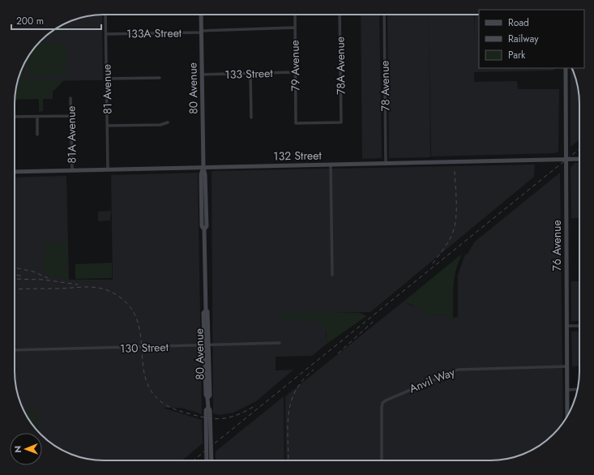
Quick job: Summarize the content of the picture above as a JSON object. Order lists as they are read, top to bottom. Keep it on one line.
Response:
{"streets":{"main road":["80 Avenue","132 Street","76 Avenue"],"street":["133A Street","79 Avenue","78A Avenue","133 Street","78 Avenue","81 Avenue","81A Avenue","130 Street","Anvil Way"]},"crossings":[["133A Street","79 Avenue"],["133A Street","80 Avenue"],["133A Street","81 Avenue"],["79 Avenue","78A Avenue"],["79 Avenue","133 Street"],["133 Street","80 Avenue"],["78 Avenue","132 Street"],["80 Avenue","132 Street"],["80 Avenue","130 Street"],["81 Avenue","132 Street"],["81A Avenue","132 Street"],["132 Street","76 Avenue"],["76 Avenue","Anvil Way"]],"legend":["Road","Railway","Park"],"scale_bar":"200 m","north":"left"}
